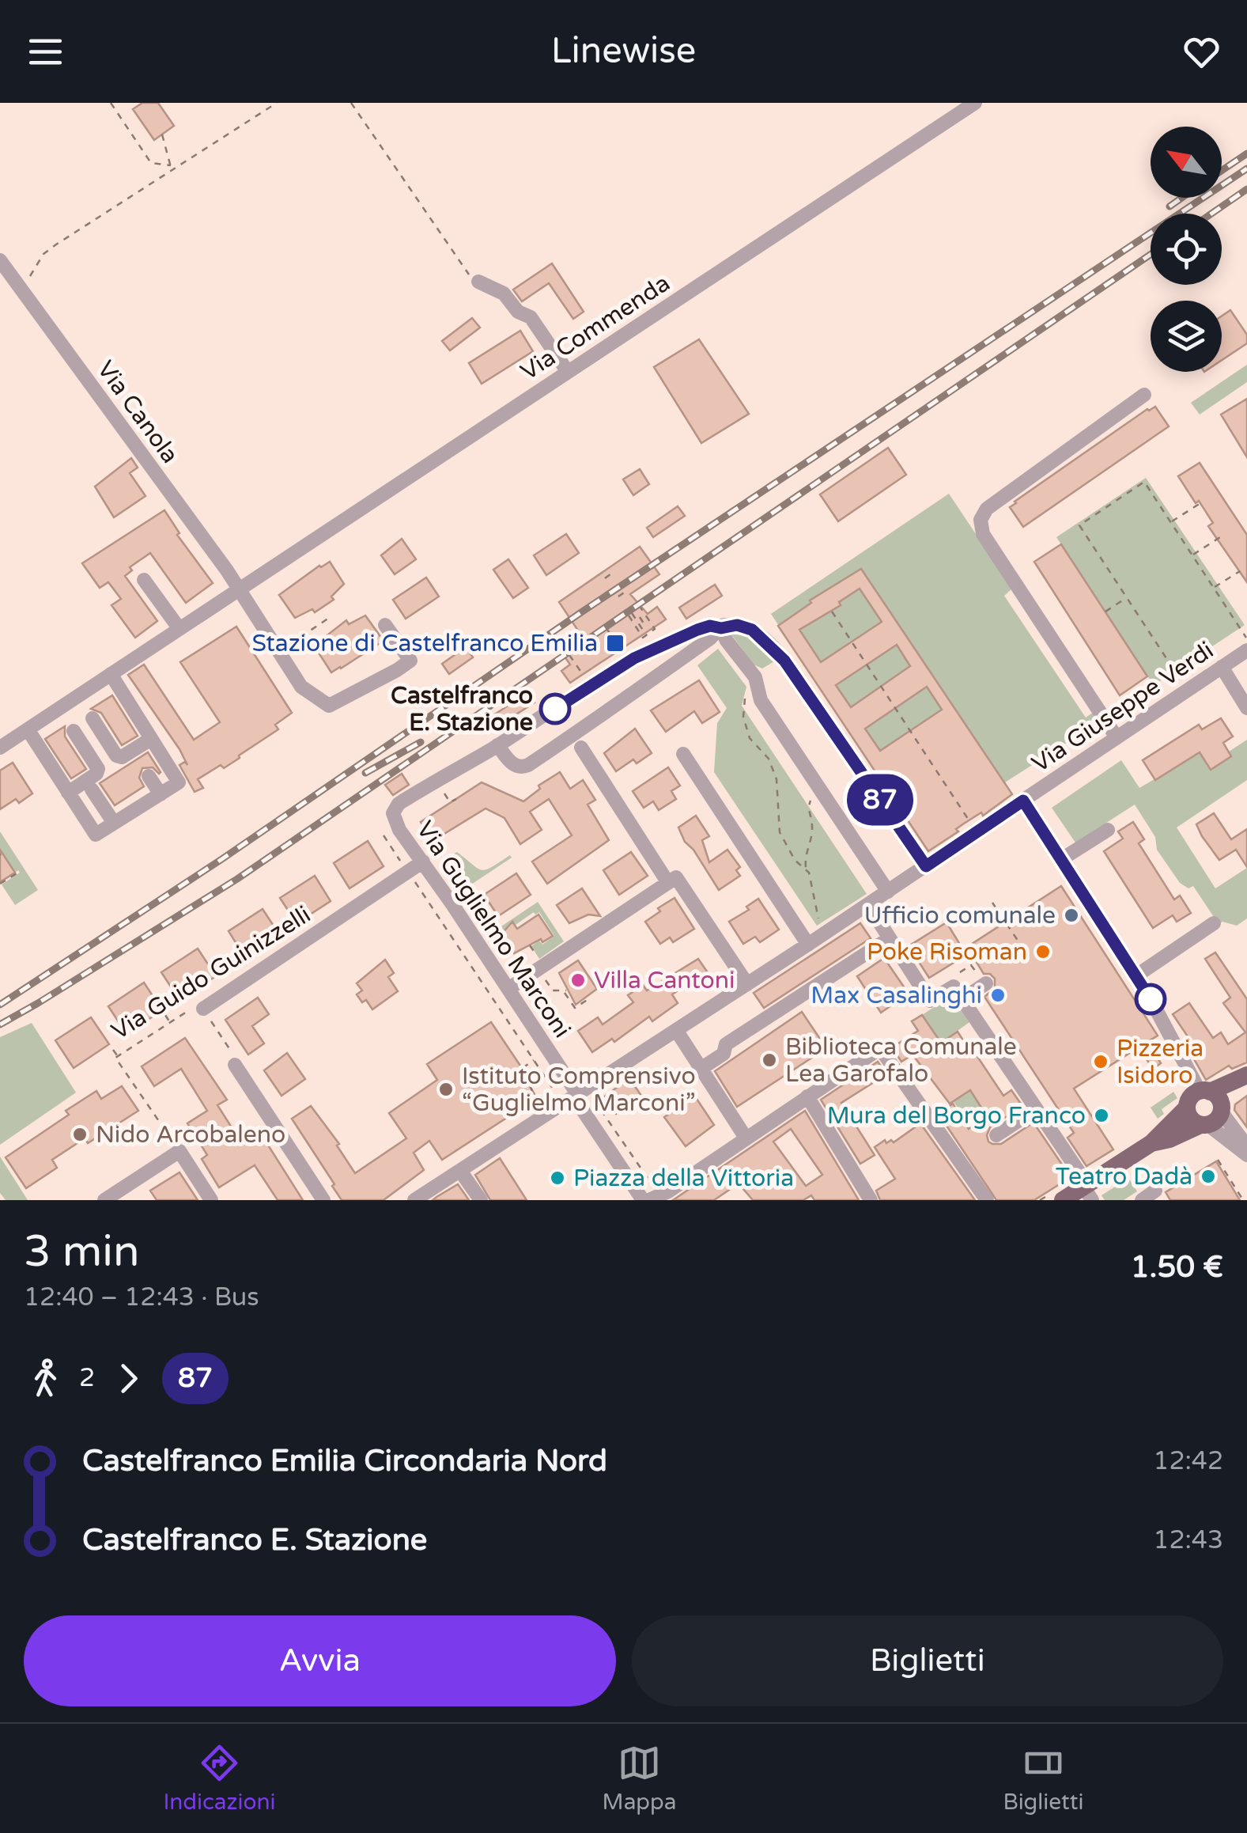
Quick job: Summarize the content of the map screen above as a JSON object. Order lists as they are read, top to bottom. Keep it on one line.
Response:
{"streets":{"street":["Via Commenda","Via Canola","Via Giuseppe Verdi","Via Guglielmo Marconi","Via Guido Guinizzelli"]},"crossings":[["Via Commenda","Via Canola"],["Via Giuseppe Verdi","Via Guglielmo Marconi"],["Via Guglielmo Marconi","Via Guido Guinizzelli"]],"places":{"transit":["Stazione di Castelfranco Emilia"],"other":["Castelfranco E. Stazione","Ufficio comunale","Poke Risoman","Villa Cantoni","Max Casalinghi","Biblioteca Comunale Lea Garofalo","Pizzeria Isidoro","Istituto Comprensivo “Guglielmo Marconi”","Mura del Borgo Franco","Nido Arcobaleno","Teatro Dadà","Piazza della Vittoria"]},"lines":["bus line 87"],"north":"top left","page":{"header":"Linewise","on_map":"87","heading":["3 min","12:40 – 12:43 · Bus","1.50 €"],"legs":["2","87"],"list":[{"name":"Castelfranco Emilia Circondaria Nord","value":"12:42"},{"name":"Castelfranco E. Stazione","value":"12:43"}],"buttons":["Avvia","Biglietti"],"tabs":["Indicazioni","Mappa","Biglietti"]}}
